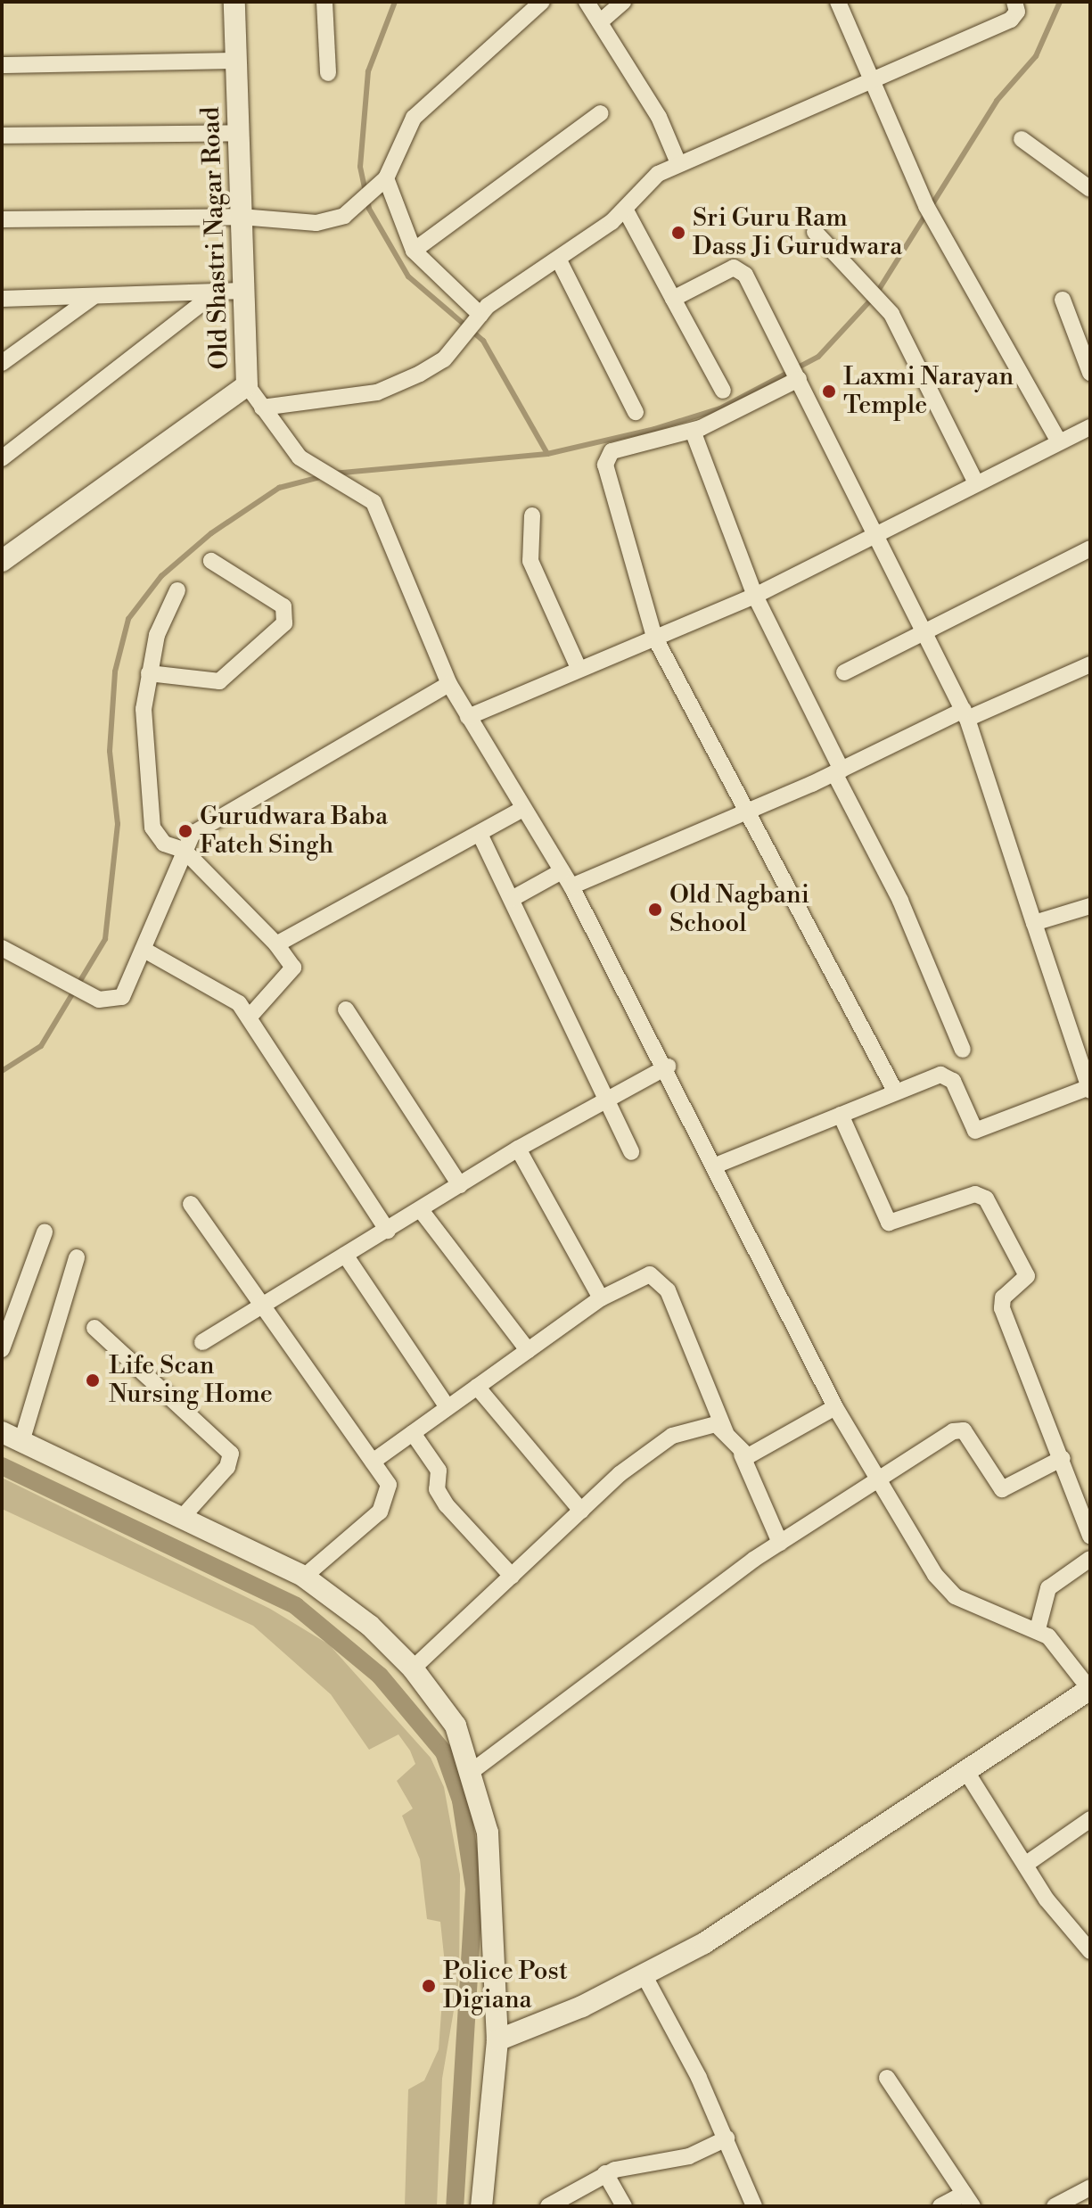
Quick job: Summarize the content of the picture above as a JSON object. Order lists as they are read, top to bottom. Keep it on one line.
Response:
{"streets":{"street":["Old Shastri Nagar Road"]},"places":["Sri Guru Ram Dass Ji Gurudwara","Laxmi Narayan Temple","Gurudwara Baba Fateh Singh","Old Nagbani School","Life Scan Nursing Home","Police Post Digiana"]}
